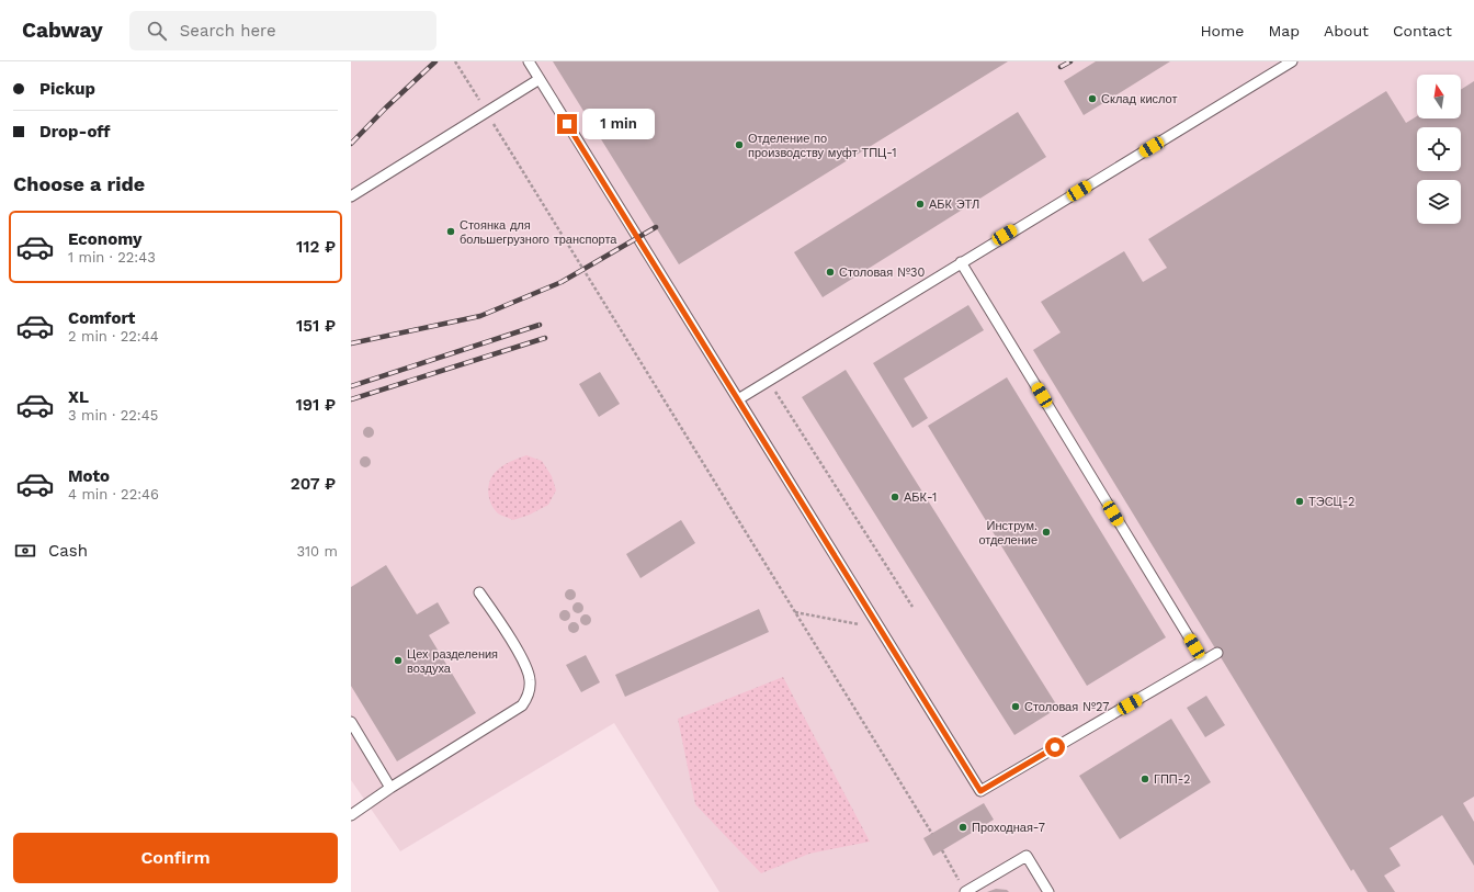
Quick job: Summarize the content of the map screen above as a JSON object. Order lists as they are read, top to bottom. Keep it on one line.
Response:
{"places":["Склад кислот","Отделение по производству муфт ТПЦ-1","АБК ЭТЛ","Стоянка для большегрузного транспорта","Столовая №30","АБК-1","ТЭСЦ-2","Инструм. отделение","Цех разделения воздуха","Столовая №27","ГПП-2","Проходная-7"],"north":"top","page":{"header":"Cabway","search":"Search here","nav":["Home","Map","About","Contact"],"banner":["Pickup","Drop-off"],"bubble":"1 min","heading":"Choose a ride","list":[{"name":"Economy","note":"1 min · 22:43","value":"112 ₽"},{"name":"Comfort","note":"2 min · 22:44","value":"151 ₽"},{"name":"XL","note":"3 min · 22:45","value":"191 ₽"},{"name":"Moto","note":"4 min · 22:46","value":"207 ₽"}],"pay":["Cash","310 m"],"buttons":"Confirm"}}
